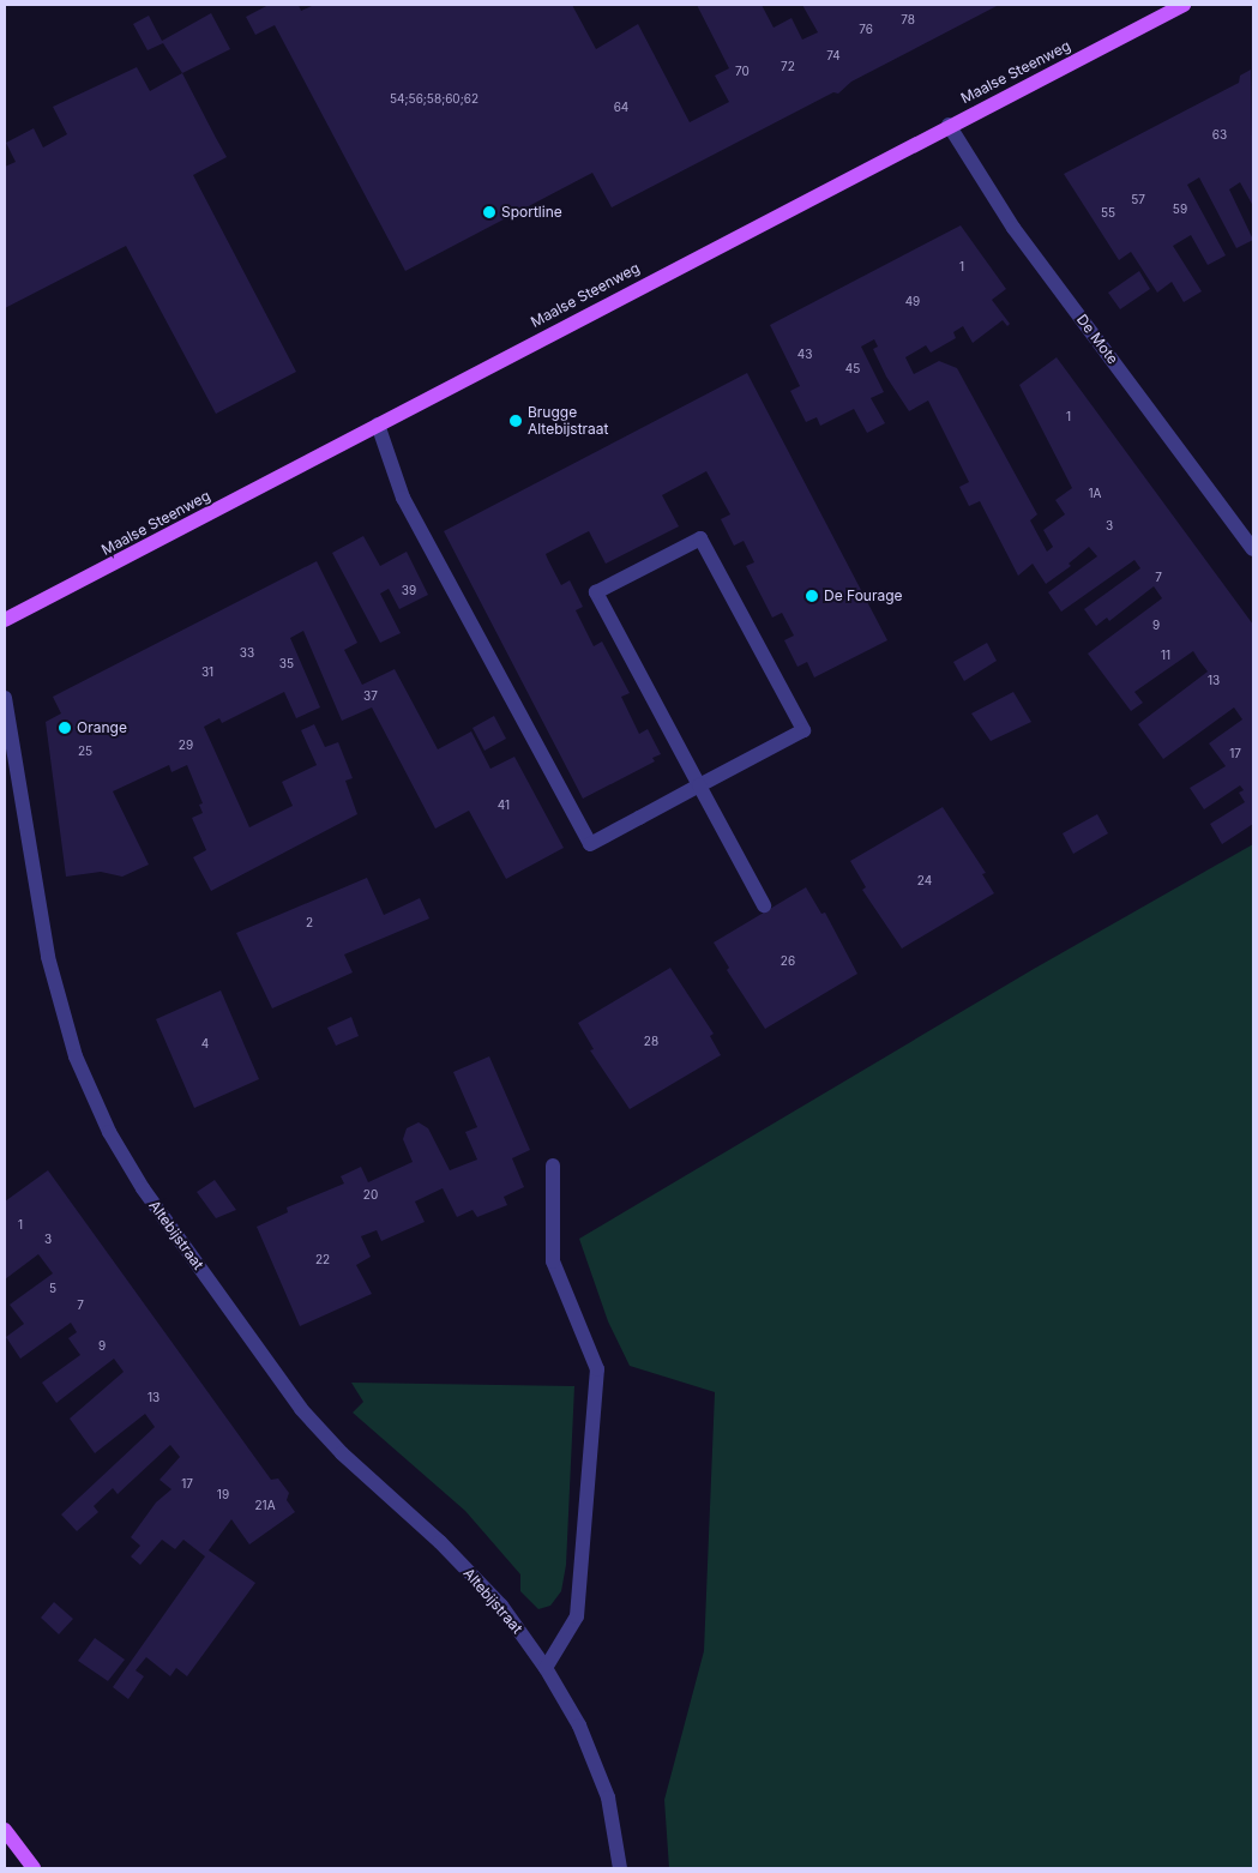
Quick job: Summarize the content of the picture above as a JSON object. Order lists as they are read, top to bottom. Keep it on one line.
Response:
{"streets":{"main road":["Maalse Steenweg"],"street":["De Mote","Altebijstraat"]},"crossings":[["Maalse Steenweg","De Mote"]],"places":["Sportline","Brugge Altebijstraat","De Fourage","Orange"],"house_numbers":["78","76","74","72","70","54;56;58;60;62","64","63","57","59","55","1","49","43","45","1","1A","3","7","39","9","33","11","35","31","13","37","29","25","17","41","24","2","26","28","4","20","1","3","22","5","7","9","13","17","19","21A"]}
